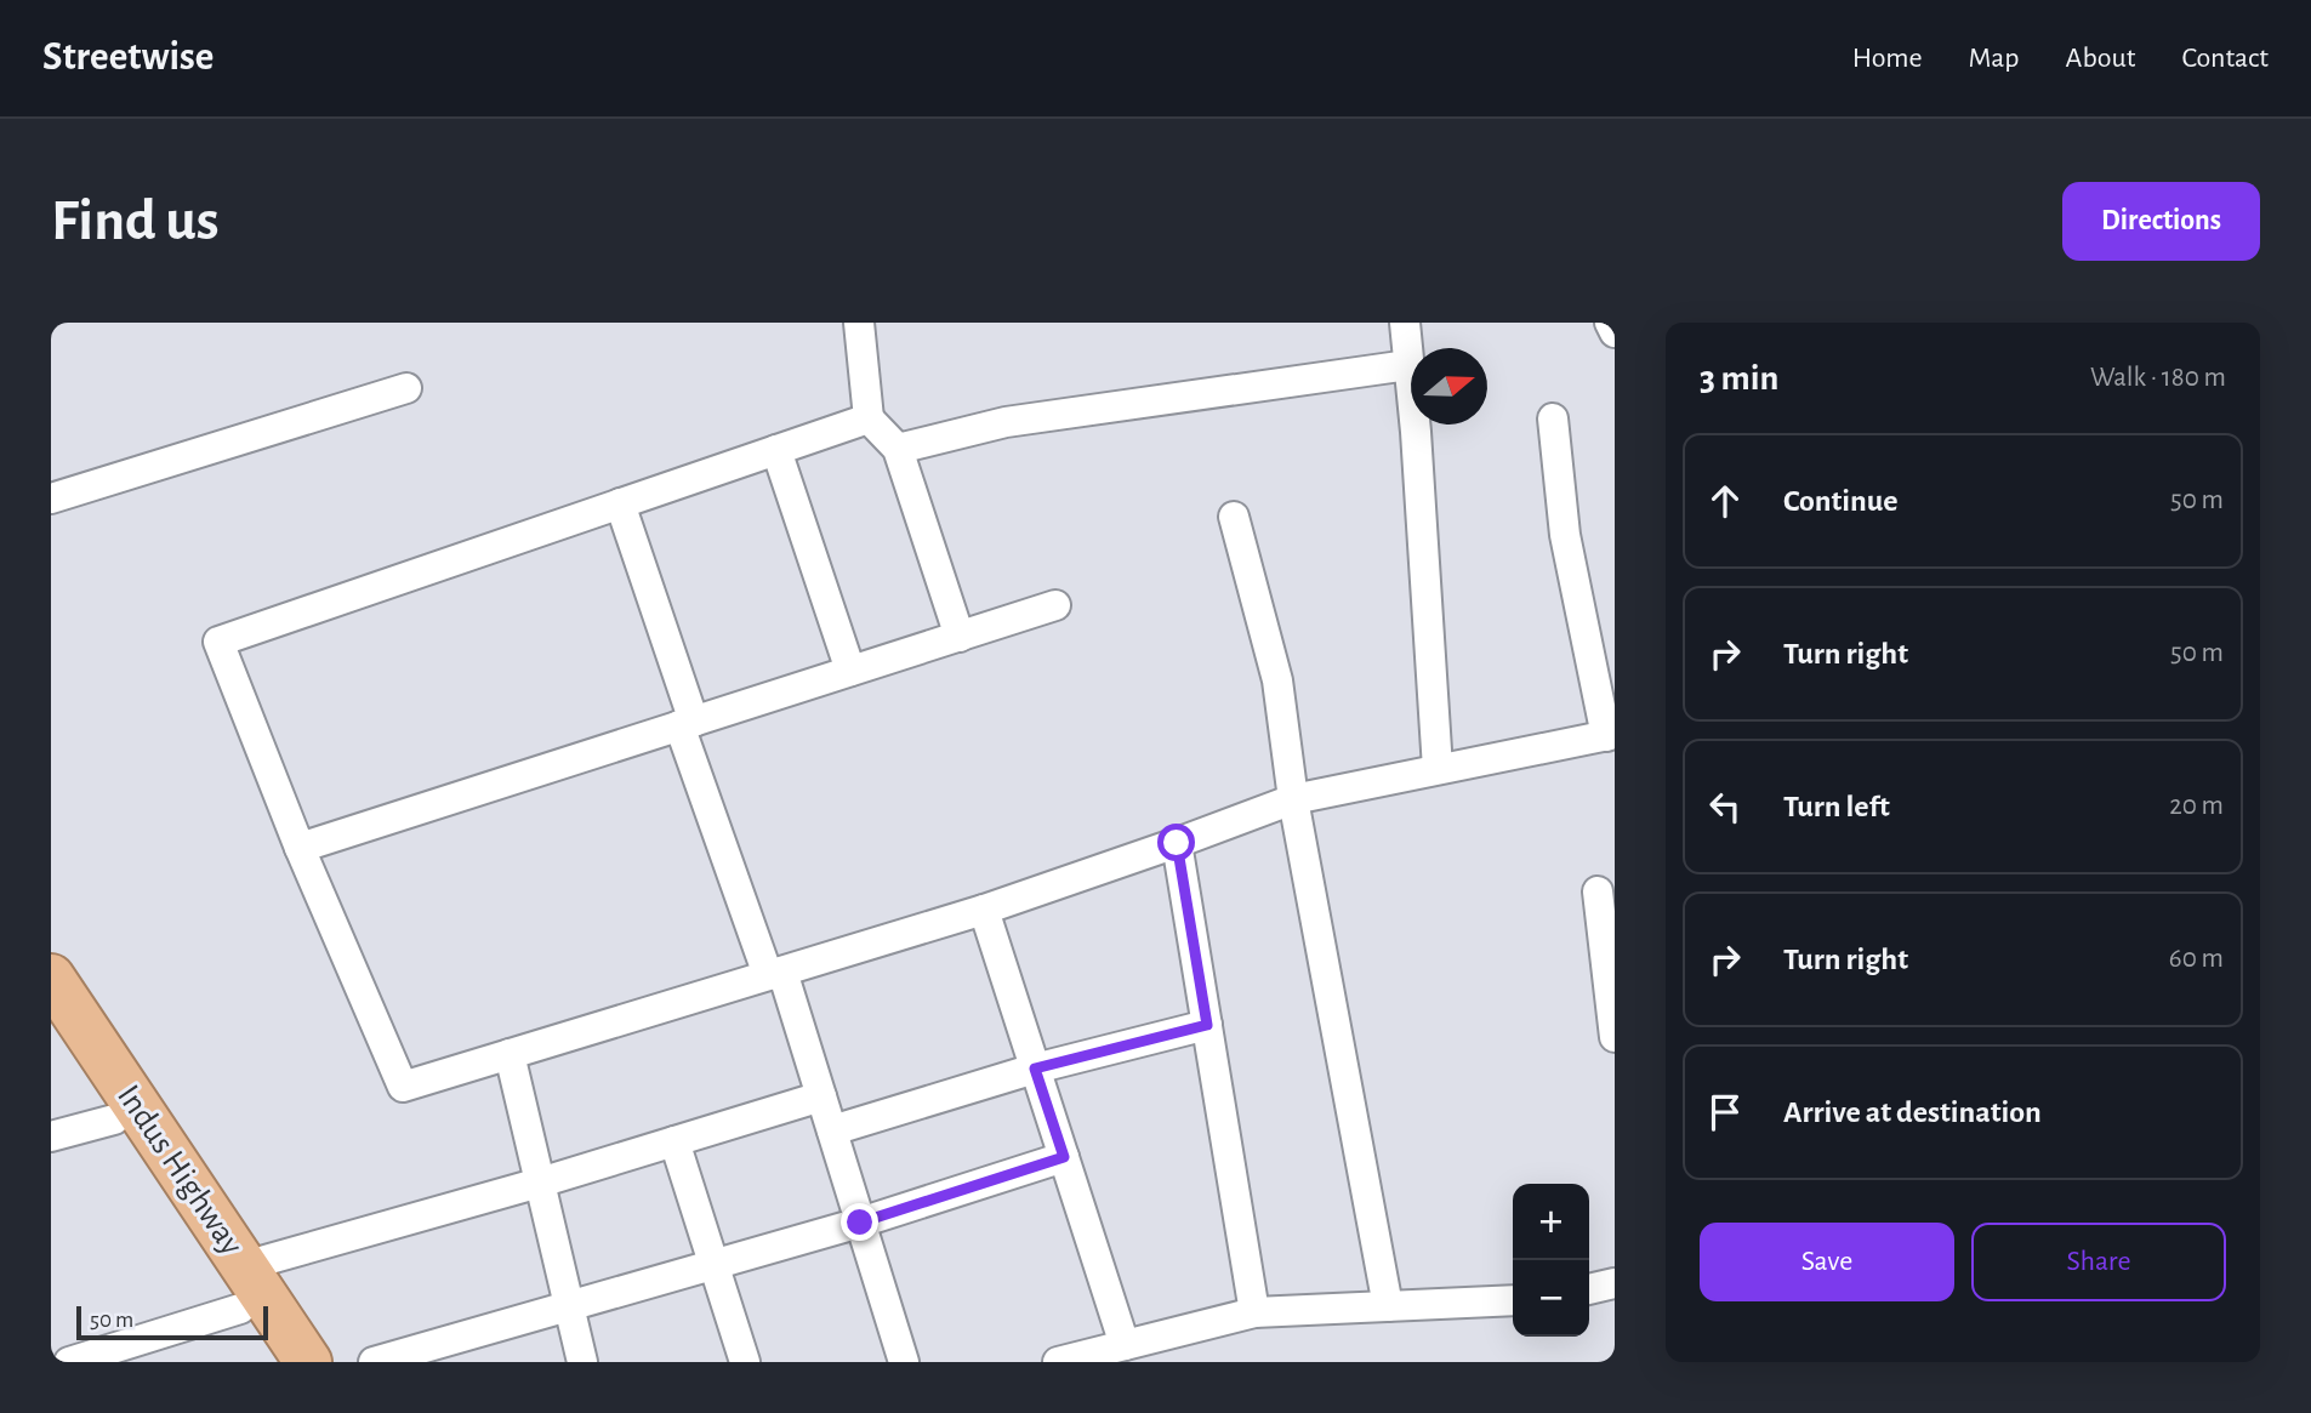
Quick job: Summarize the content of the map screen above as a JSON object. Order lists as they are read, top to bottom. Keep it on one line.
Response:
{"streets":{"highway":["Indus Highway"]},"scale_bar":"50 m","north":"right","page":{"header":"Streetwise","nav":["Home","Map","About","Contact"],"buttons":["Directions",["Save","Share"]],"title":"Find us","heading":["3 min","Walk · 180 m"],"list":[["Continue","50 m"],["Turn right","50 m"],["Turn left","20 m"],["Turn right","60 m"],"Arrive at destination"],"map_buttons":["+","−"],"scale":"50 m"}}
